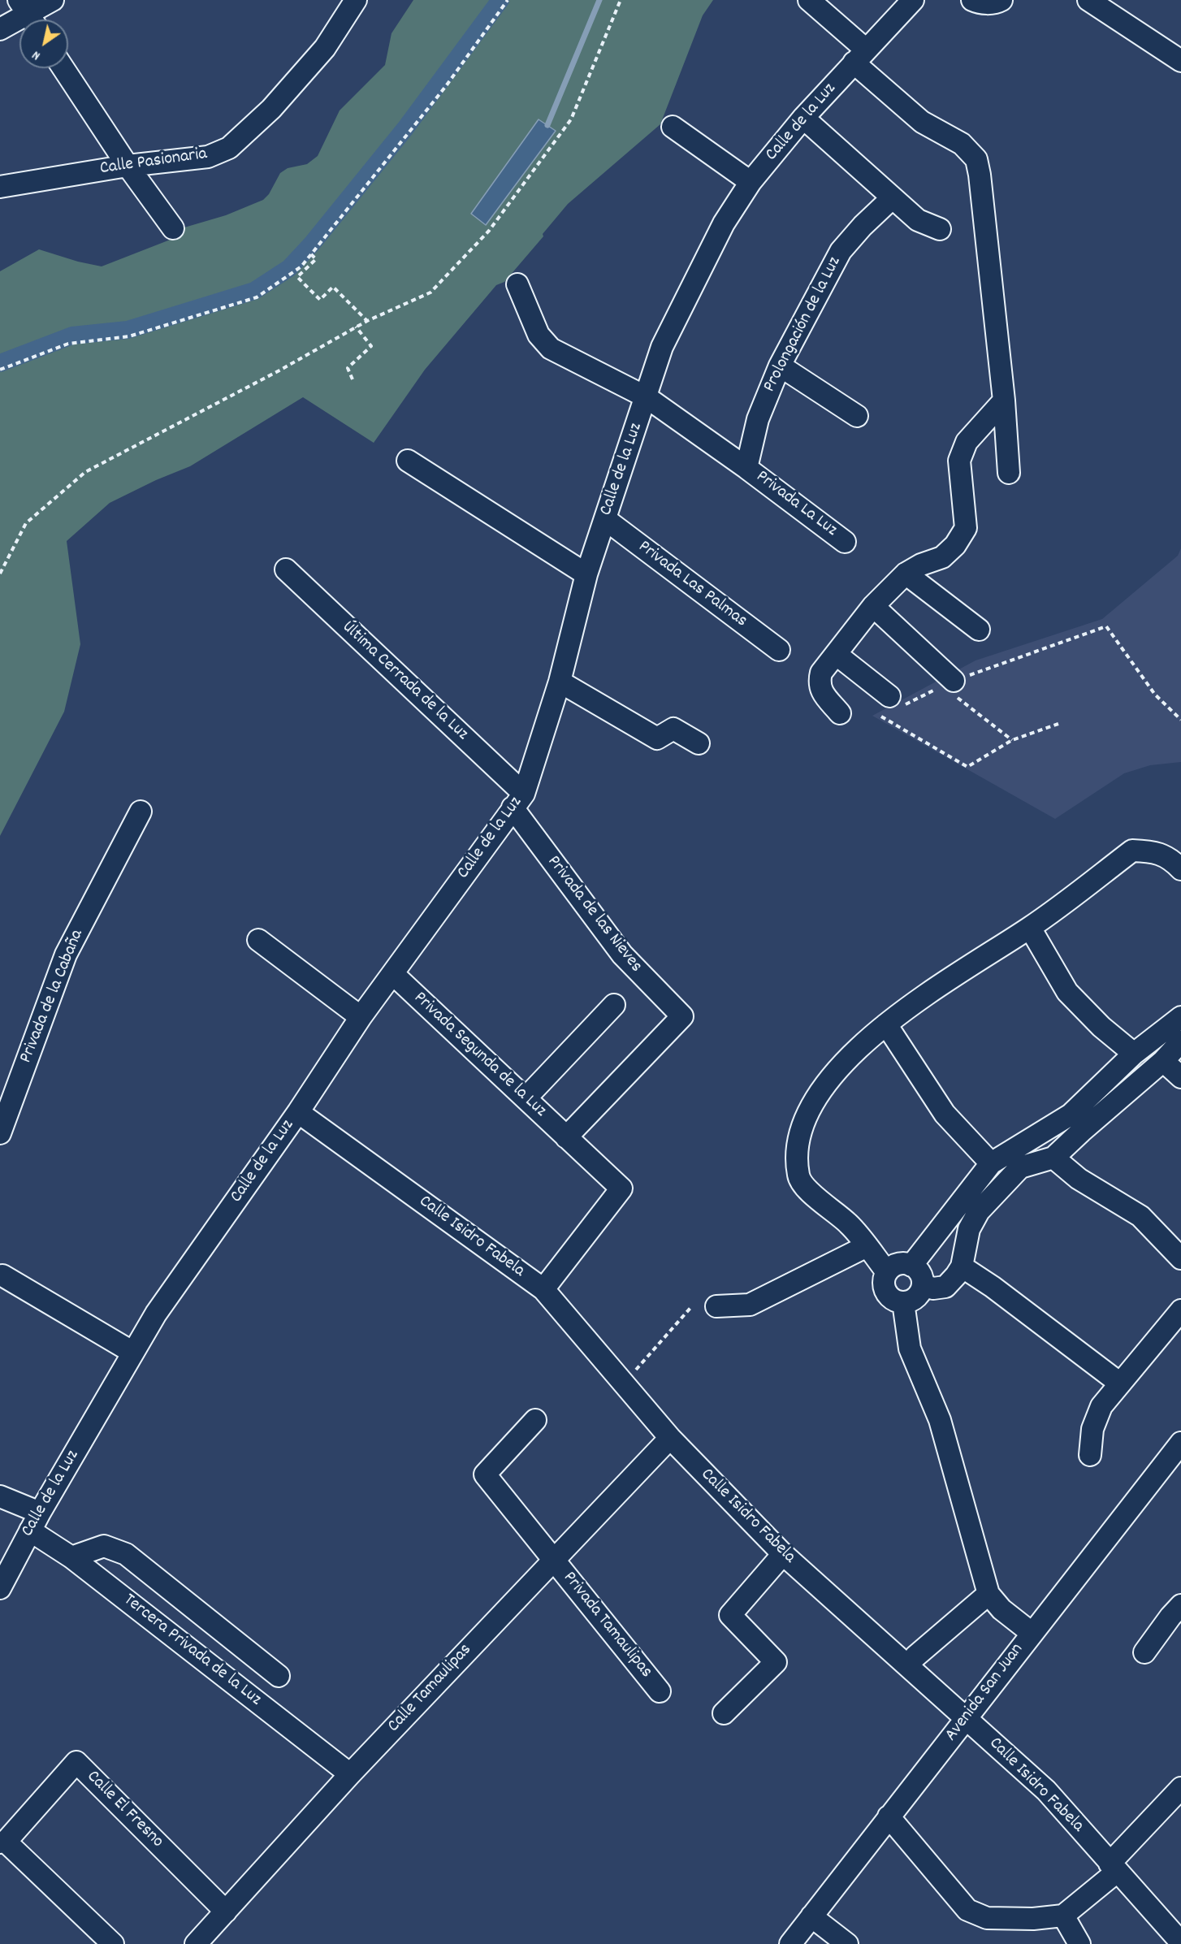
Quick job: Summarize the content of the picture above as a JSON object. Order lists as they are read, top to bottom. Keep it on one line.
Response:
{"streets":{"street":["Calle de la Luz","Calle Pasionaria","Prolongación de la Luz","Privada La Luz","Privada Las Palmas","Última Cerrada de la Luz","Privada de las Nieves","Privada de la Cabaña","Privada Segunda de la Luz","Calle Isidro Fabela","Privada Tamaulipas","Tercera Privada de la Luz","Calle Tamaulipas","Avenida San Juan","Calle El Fresno"]},"crossings":[["Calle de la Luz","Privada Las Palmas"],["Calle de la Luz","Última Cerrada de la Luz"],["Calle de la Luz","Privada de las Nieves"],["Calle de la Luz","Privada Segunda de la Luz"],["Calle de la Luz","Calle Isidro Fabela"],["Calle de la Luz","Tercera Privada de la Luz"],["Prolongación de la Luz","Privada La Luz"],["Última Cerrada de la Luz","Privada de las Nieves"],["Privada de las Nieves","Privada Segunda de la Luz"],["Privada Segunda de la Luz","Calle Isidro Fabela"],["Calle Isidro Fabela","Calle Tamaulipas"],["Calle Isidro Fabela","Avenida San Juan"],["Privada Tamaulipas","Calle Tamaulipas"],["Tercera Privada de la Luz","Calle Tamaulipas"],["Calle Tamaulipas","Calle El Fresno"]],"north":"bottom left"}
